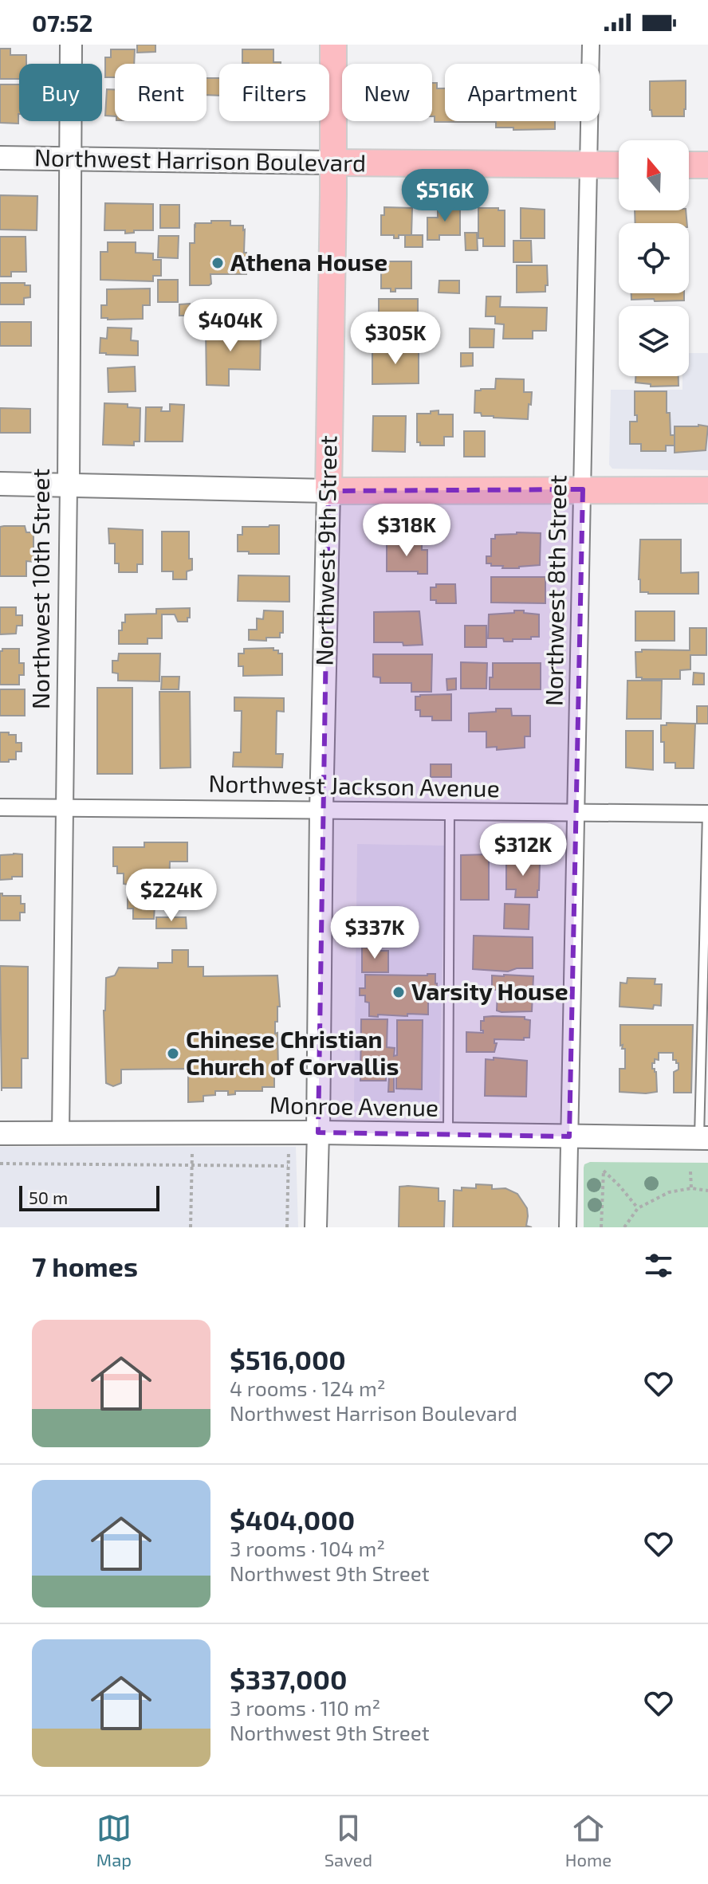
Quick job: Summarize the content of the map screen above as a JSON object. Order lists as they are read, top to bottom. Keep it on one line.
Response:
{"streets":{"main road":["Northwest Harrison Boulevard","Northwest 9th Street","Monroe Avenue"],"street":["Northwest 10th Street","Northwest 8th Street","Northwest Jackson Avenue"]},"crossings":[["Northwest Harrison Boulevard","Northwest 9th Street"],["Northwest Harrison Boulevard","Northwest 10th Street"],["Northwest Harrison Boulevard","Northwest 8th Street"],["Northwest 9th Street","Northwest Jackson Avenue"],["Northwest 9th Street","Monroe Avenue"],["Northwest 10th Street","Northwest Jackson Avenue"],["Northwest 10th Street","Monroe Avenue"],["Northwest 8th Street","Northwest Jackson Avenue"],["Northwest 8th Street","Monroe Avenue"]],"places":["Athena House","Varsity House","Chinese Christian Church of Corvallis"],"scale_bar":"50 m","north":"top","page":{"status":"07:52","chip":["Buy","Rent","Filters","New","Apartment"],"price":["$516K","$404K","$305K","$318K","$312K","$224K","$337K"],"scale":"50 m","heading":"7 homes","list":[{"name":"$516,000","note":"4 rooms · 124 m² · Northwest Harrison Boulevard"},{"name":"$404,000","note":"3 rooms · 104 m² · Northwest 9th Street"},{"name":"$337,000","note":"3 rooms · 110 m² · Northwest 9th Street"}],"tabs":["Map","Saved","Home"]}}
